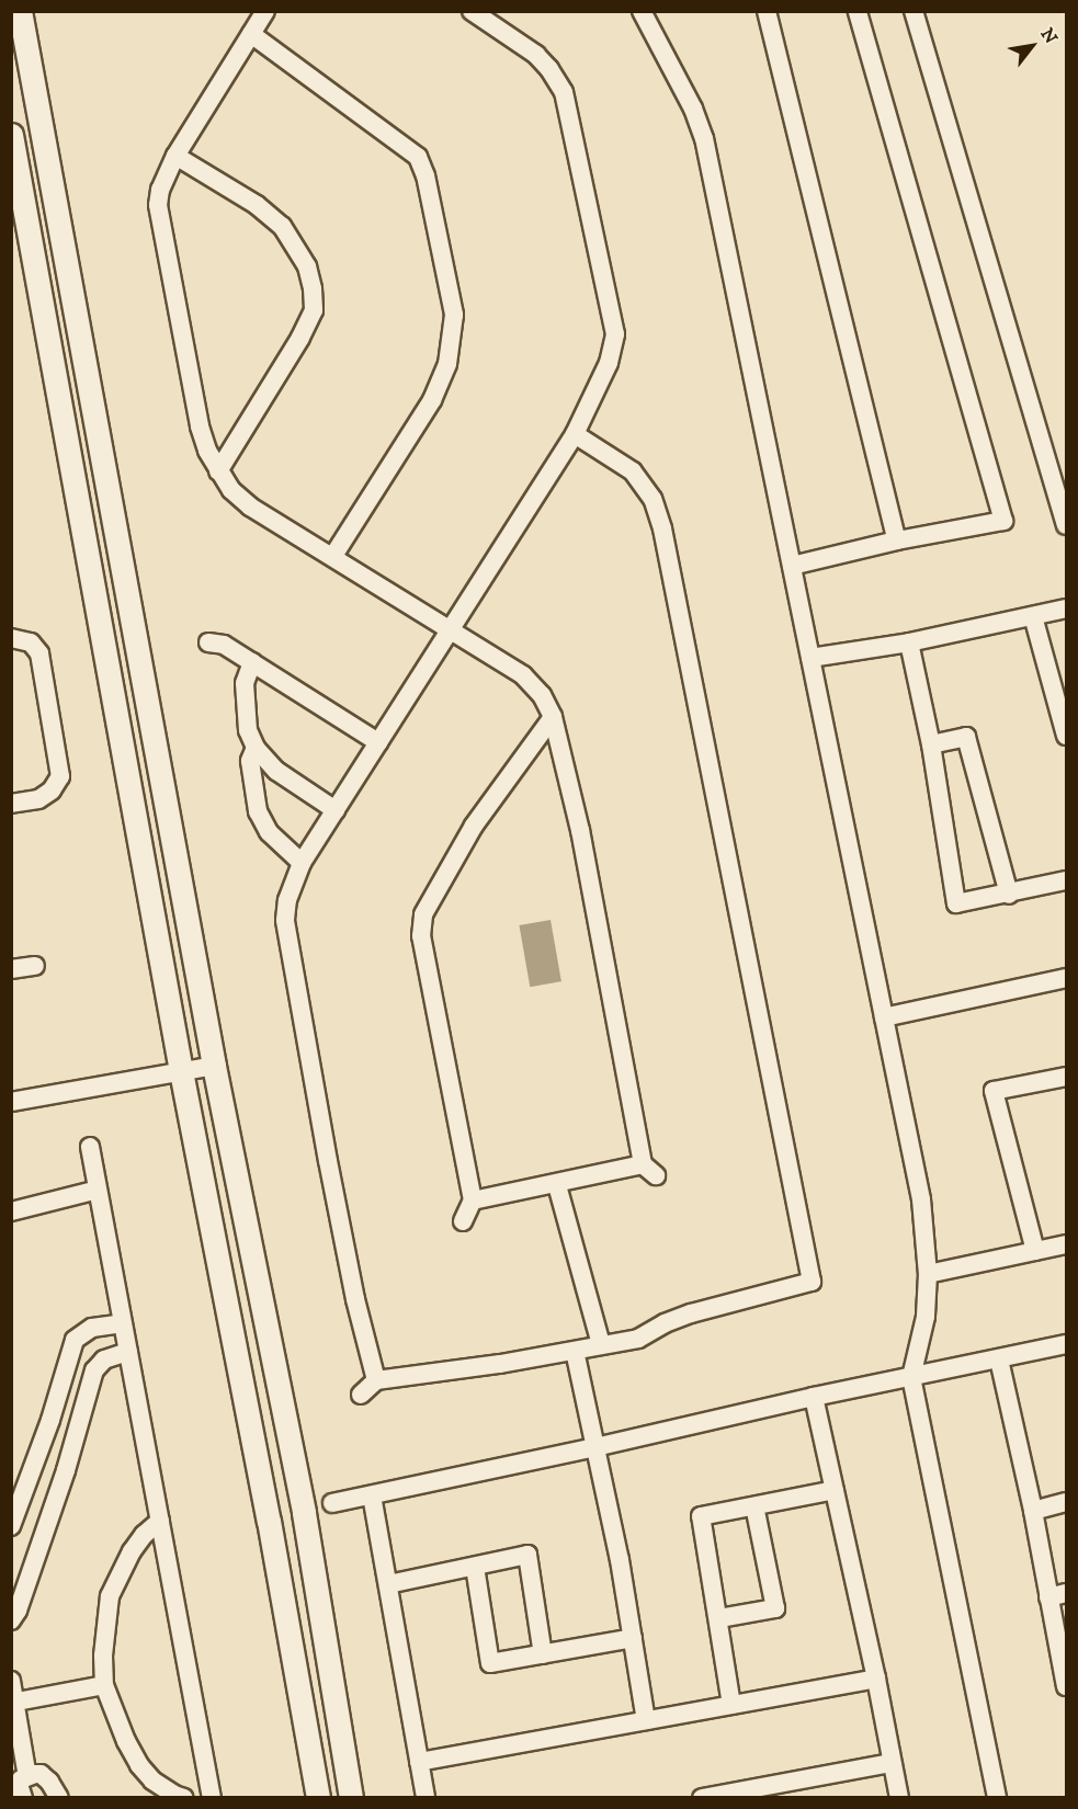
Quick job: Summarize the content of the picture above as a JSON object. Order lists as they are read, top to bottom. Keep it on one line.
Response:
{"north":"top right"}
